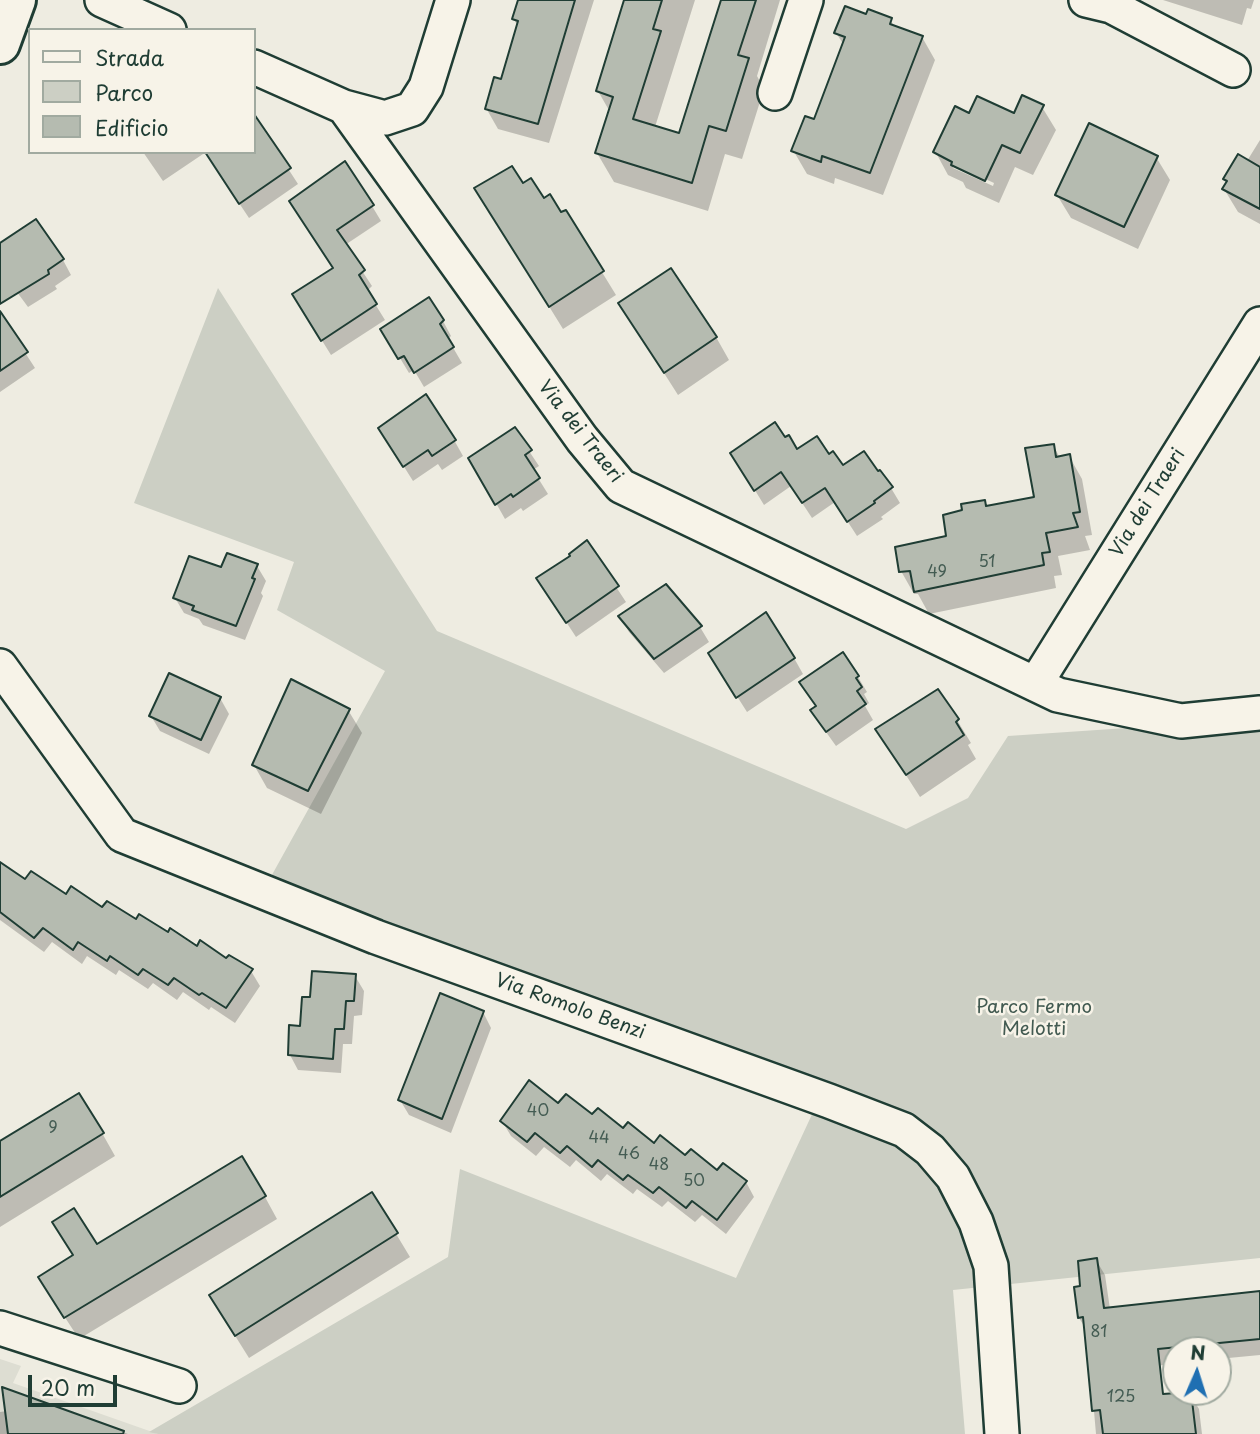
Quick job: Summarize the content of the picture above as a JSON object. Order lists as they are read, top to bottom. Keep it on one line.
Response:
{"streets":{"street":["Via dei Traeri","Via Romolo Benzi"]},"parks":["Parco Fermo Melotti"],"house_numbers":["51","49","40","9","44","46","48","50","81","125"],"legend":["Strada","Parco","Edificio"],"scale_bar":"20 m","north":"top"}
